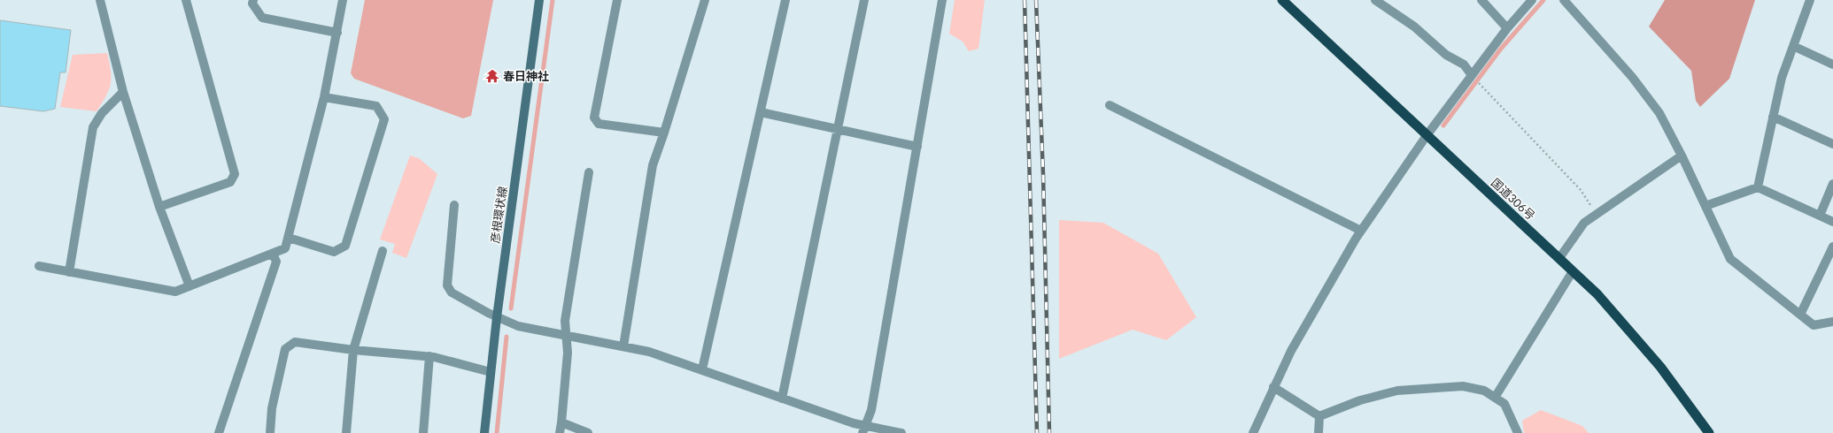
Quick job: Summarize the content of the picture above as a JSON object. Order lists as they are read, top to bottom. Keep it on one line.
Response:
{"streets":{"highway":["国道306号"],"main road":["彦根環状線"]},"places":{"temple":["春日神社"]}}
